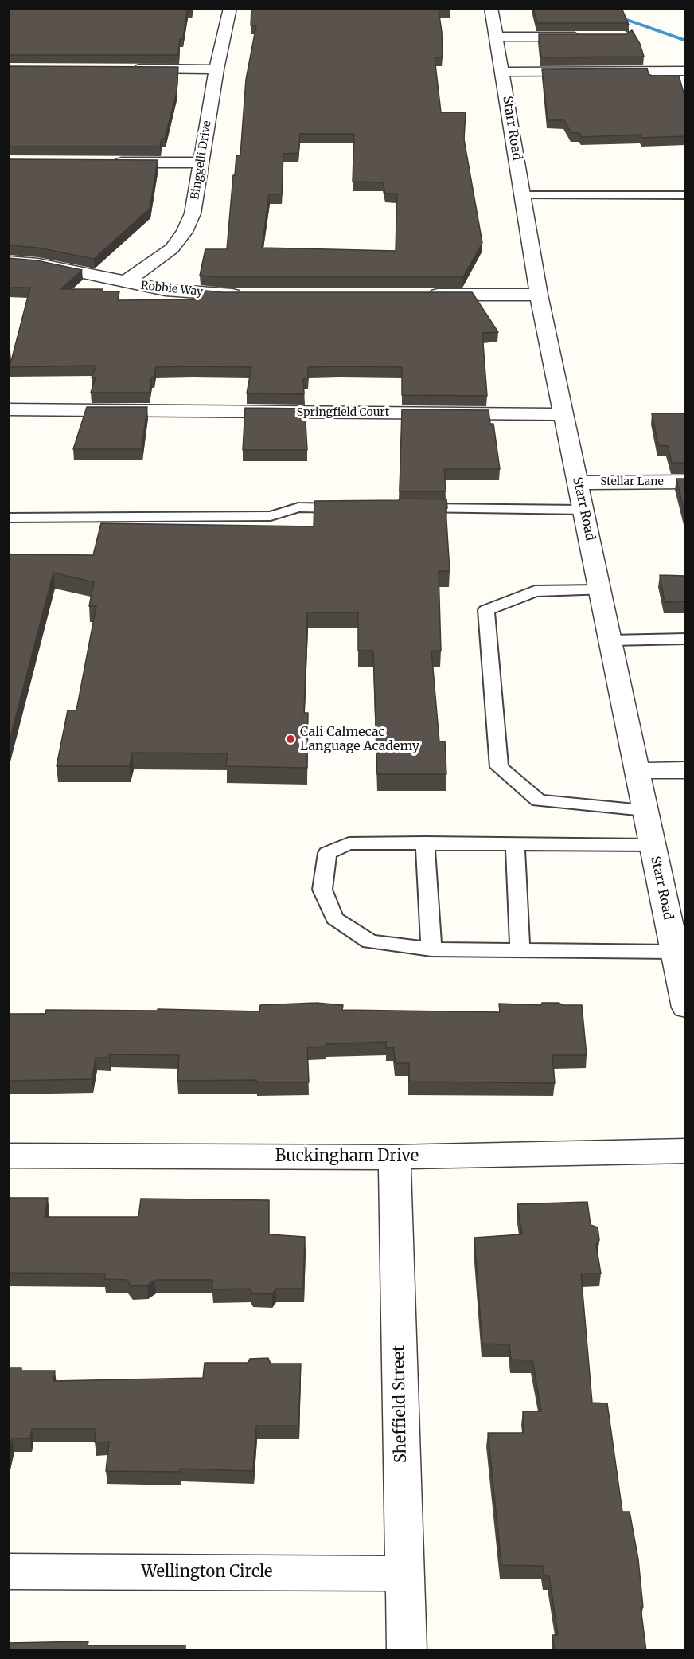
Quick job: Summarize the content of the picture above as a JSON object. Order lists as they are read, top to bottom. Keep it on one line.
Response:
{"streets":{"street":["Starr Road","Binggelli Drive","Robbie Way","Springfield Court","Stellar Lane","Buckingham Drive","Sheffield Street","Wellington Circle"]},"crossings":[["Starr Road","Springfield Court"],["Starr Road","Stellar Lane"],["Binggelli Drive","Robbie Way"],["Buckingham Drive","Sheffield Street"],["Sheffield Street","Wellington Circle"]],"places":["Cali Calmecac Language Academy"]}
